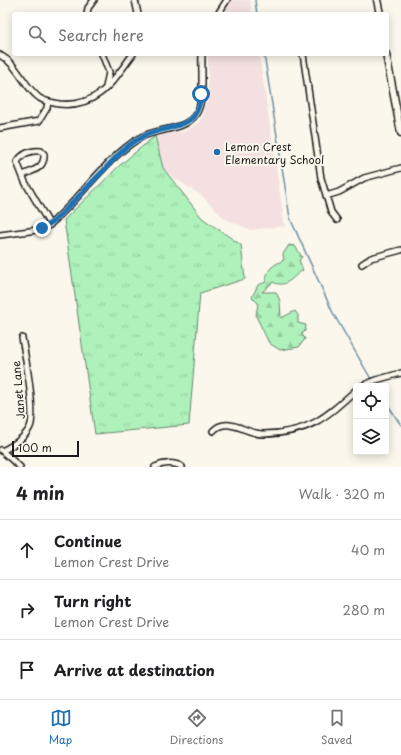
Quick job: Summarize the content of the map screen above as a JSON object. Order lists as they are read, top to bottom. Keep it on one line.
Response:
{"streets":{"street":["Janet Lane"]},"places":["Lemon Crest Elementary School"],"scale_bar":"100 m","page":{"search":"Search here","scale":"100 m","heading":["4 min","Walk · 320 m"],"list":[["Continue","Lemon Crest Drive","40 m"],["Turn right","Lemon Crest Drive","280 m"],"Arrive at destination"],"nav":["Map","Directions","Saved"]}}
